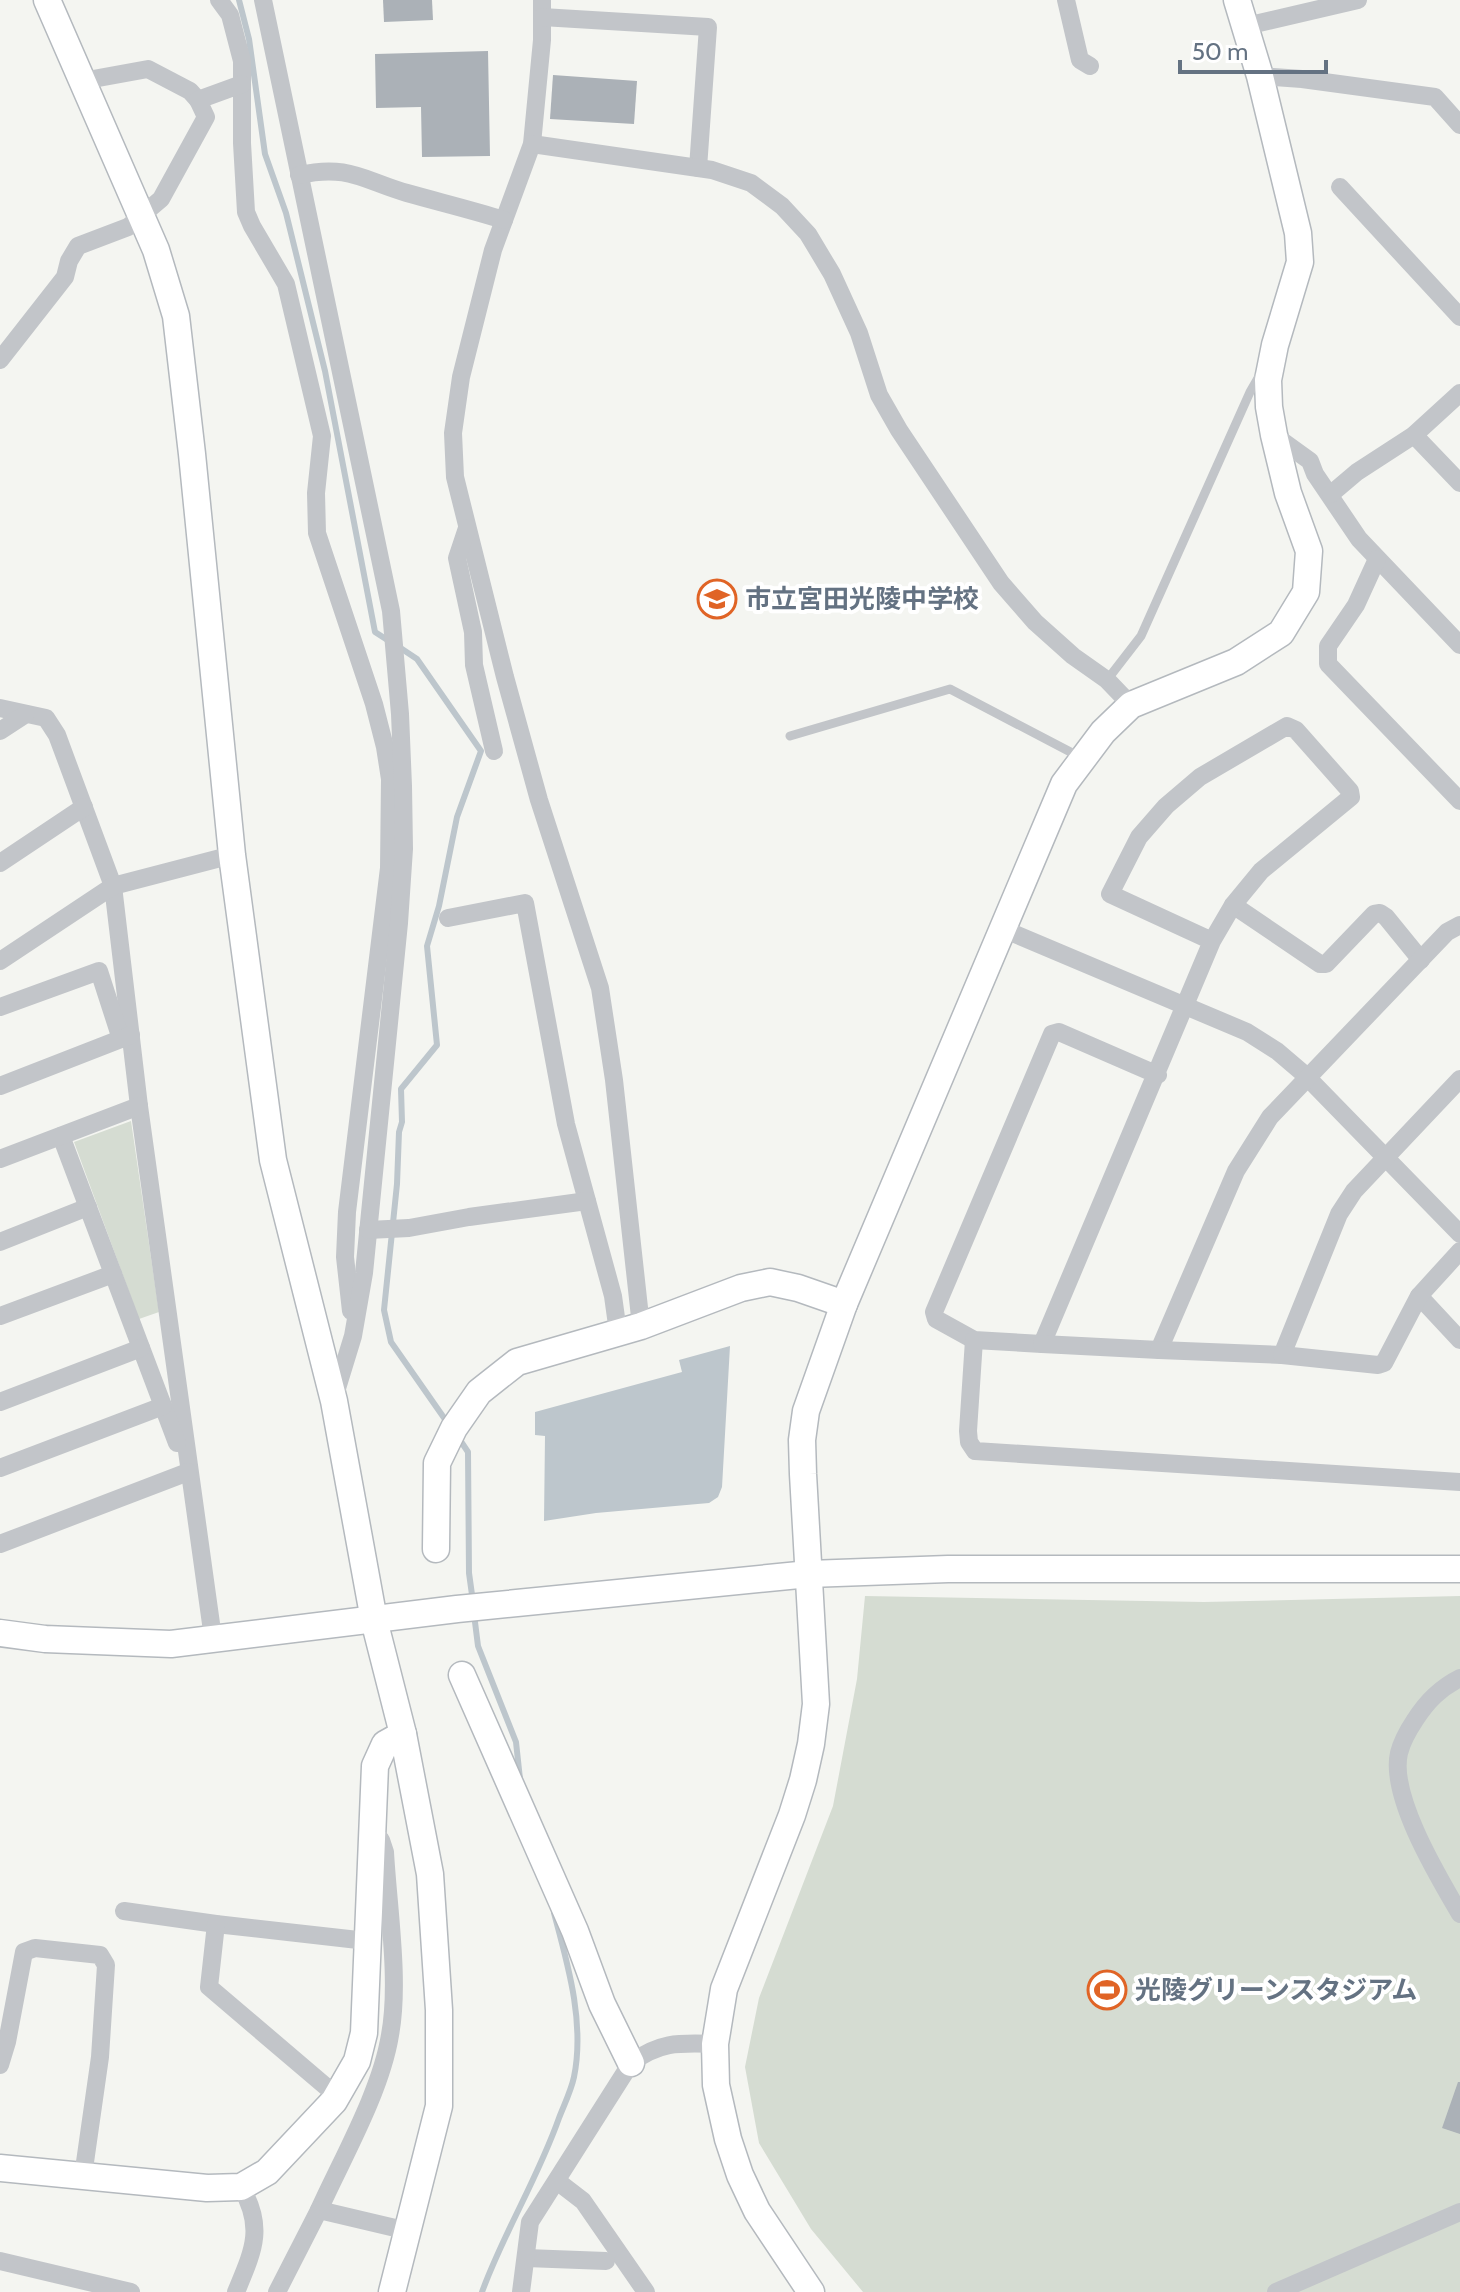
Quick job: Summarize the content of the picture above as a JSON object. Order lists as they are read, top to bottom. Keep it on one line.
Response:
{"places":{"school or university":["市立宮田光陵中学校"],"sports":["光陵グリーンスタジアム"]},"scale_bar":"50 m"}
